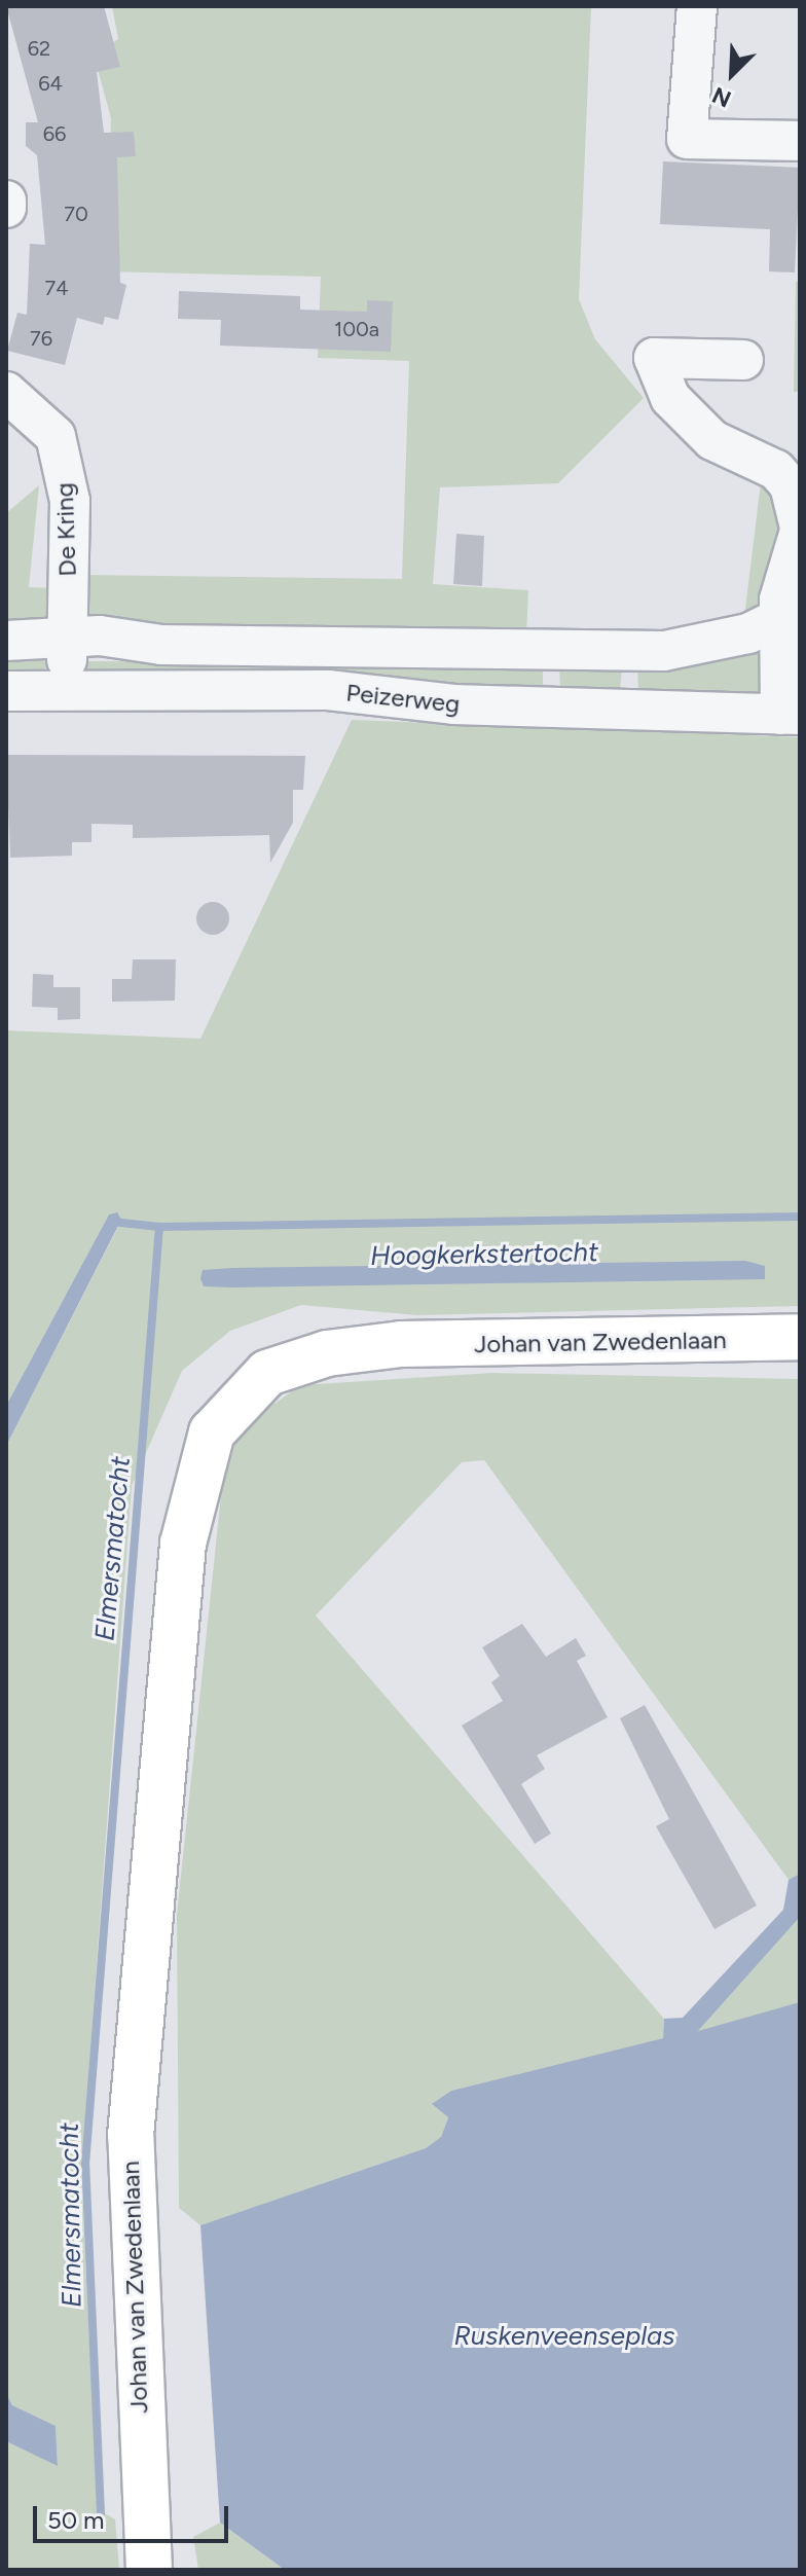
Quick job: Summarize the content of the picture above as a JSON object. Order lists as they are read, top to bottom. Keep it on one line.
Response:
{"streets":{"main road":["Johan van Zwedenlaan"],"street":["De Kring","Peizerweg"]},"crossings":[["De Kring","Peizerweg"]],"water":["Hoogkerkstertocht","Elmersmatocht","Ruskenveenseplas"],"house_numbers":["62","64","66","70","74","100a","76"],"scale_bar":"50 m","north":"bottom left"}
